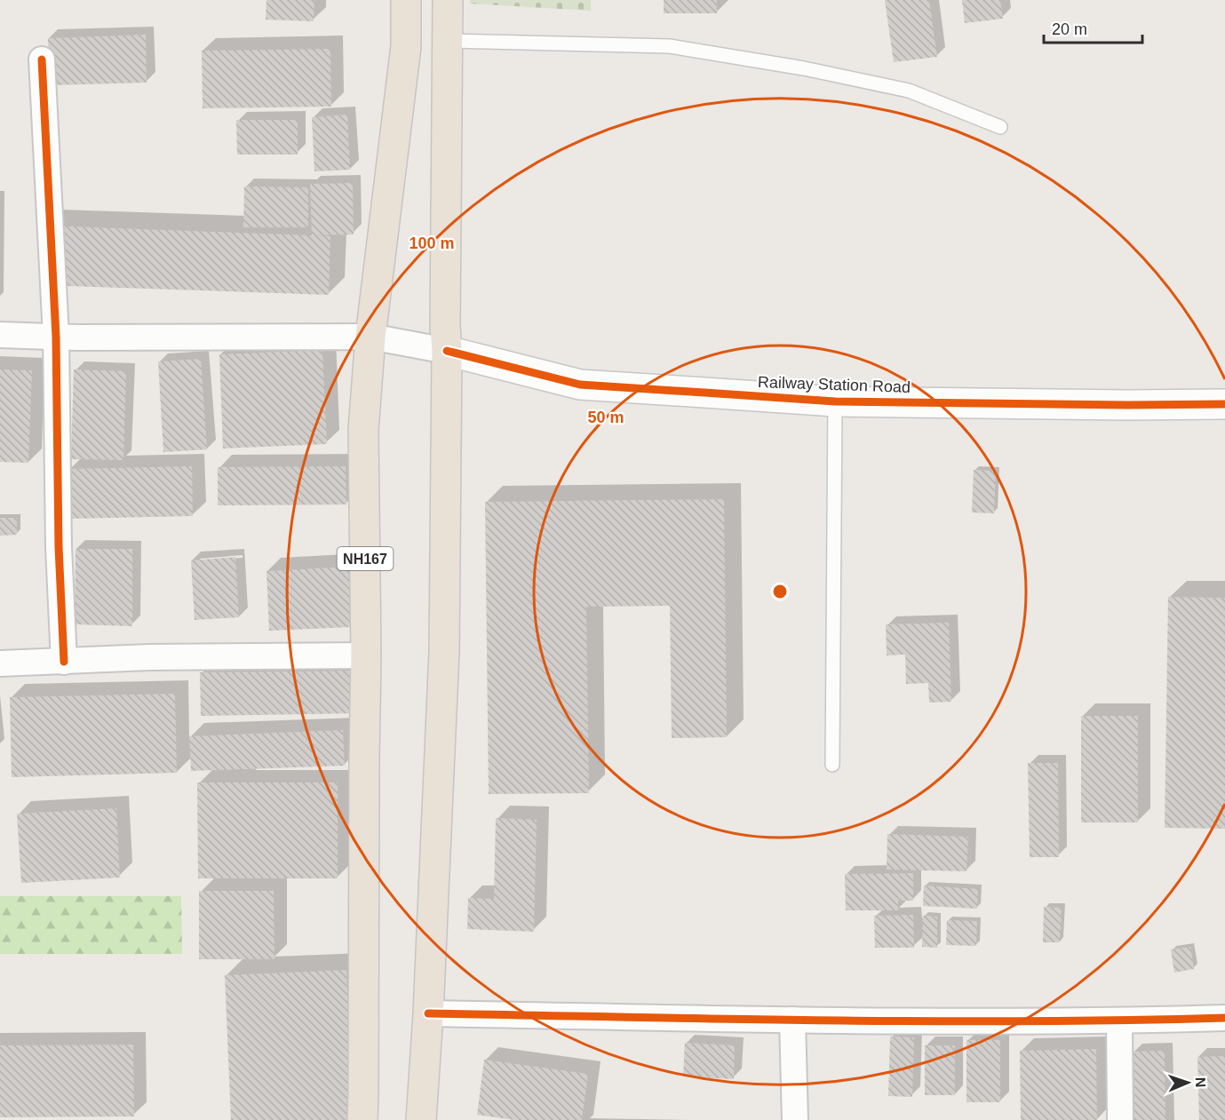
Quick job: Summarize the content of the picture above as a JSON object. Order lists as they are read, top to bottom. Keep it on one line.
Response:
{"streets":{"highway":["NH167"],"street":["Railway Station Road"]},"scale_bar":"20 m","north":"right","rings":["100 m","50 m"]}
